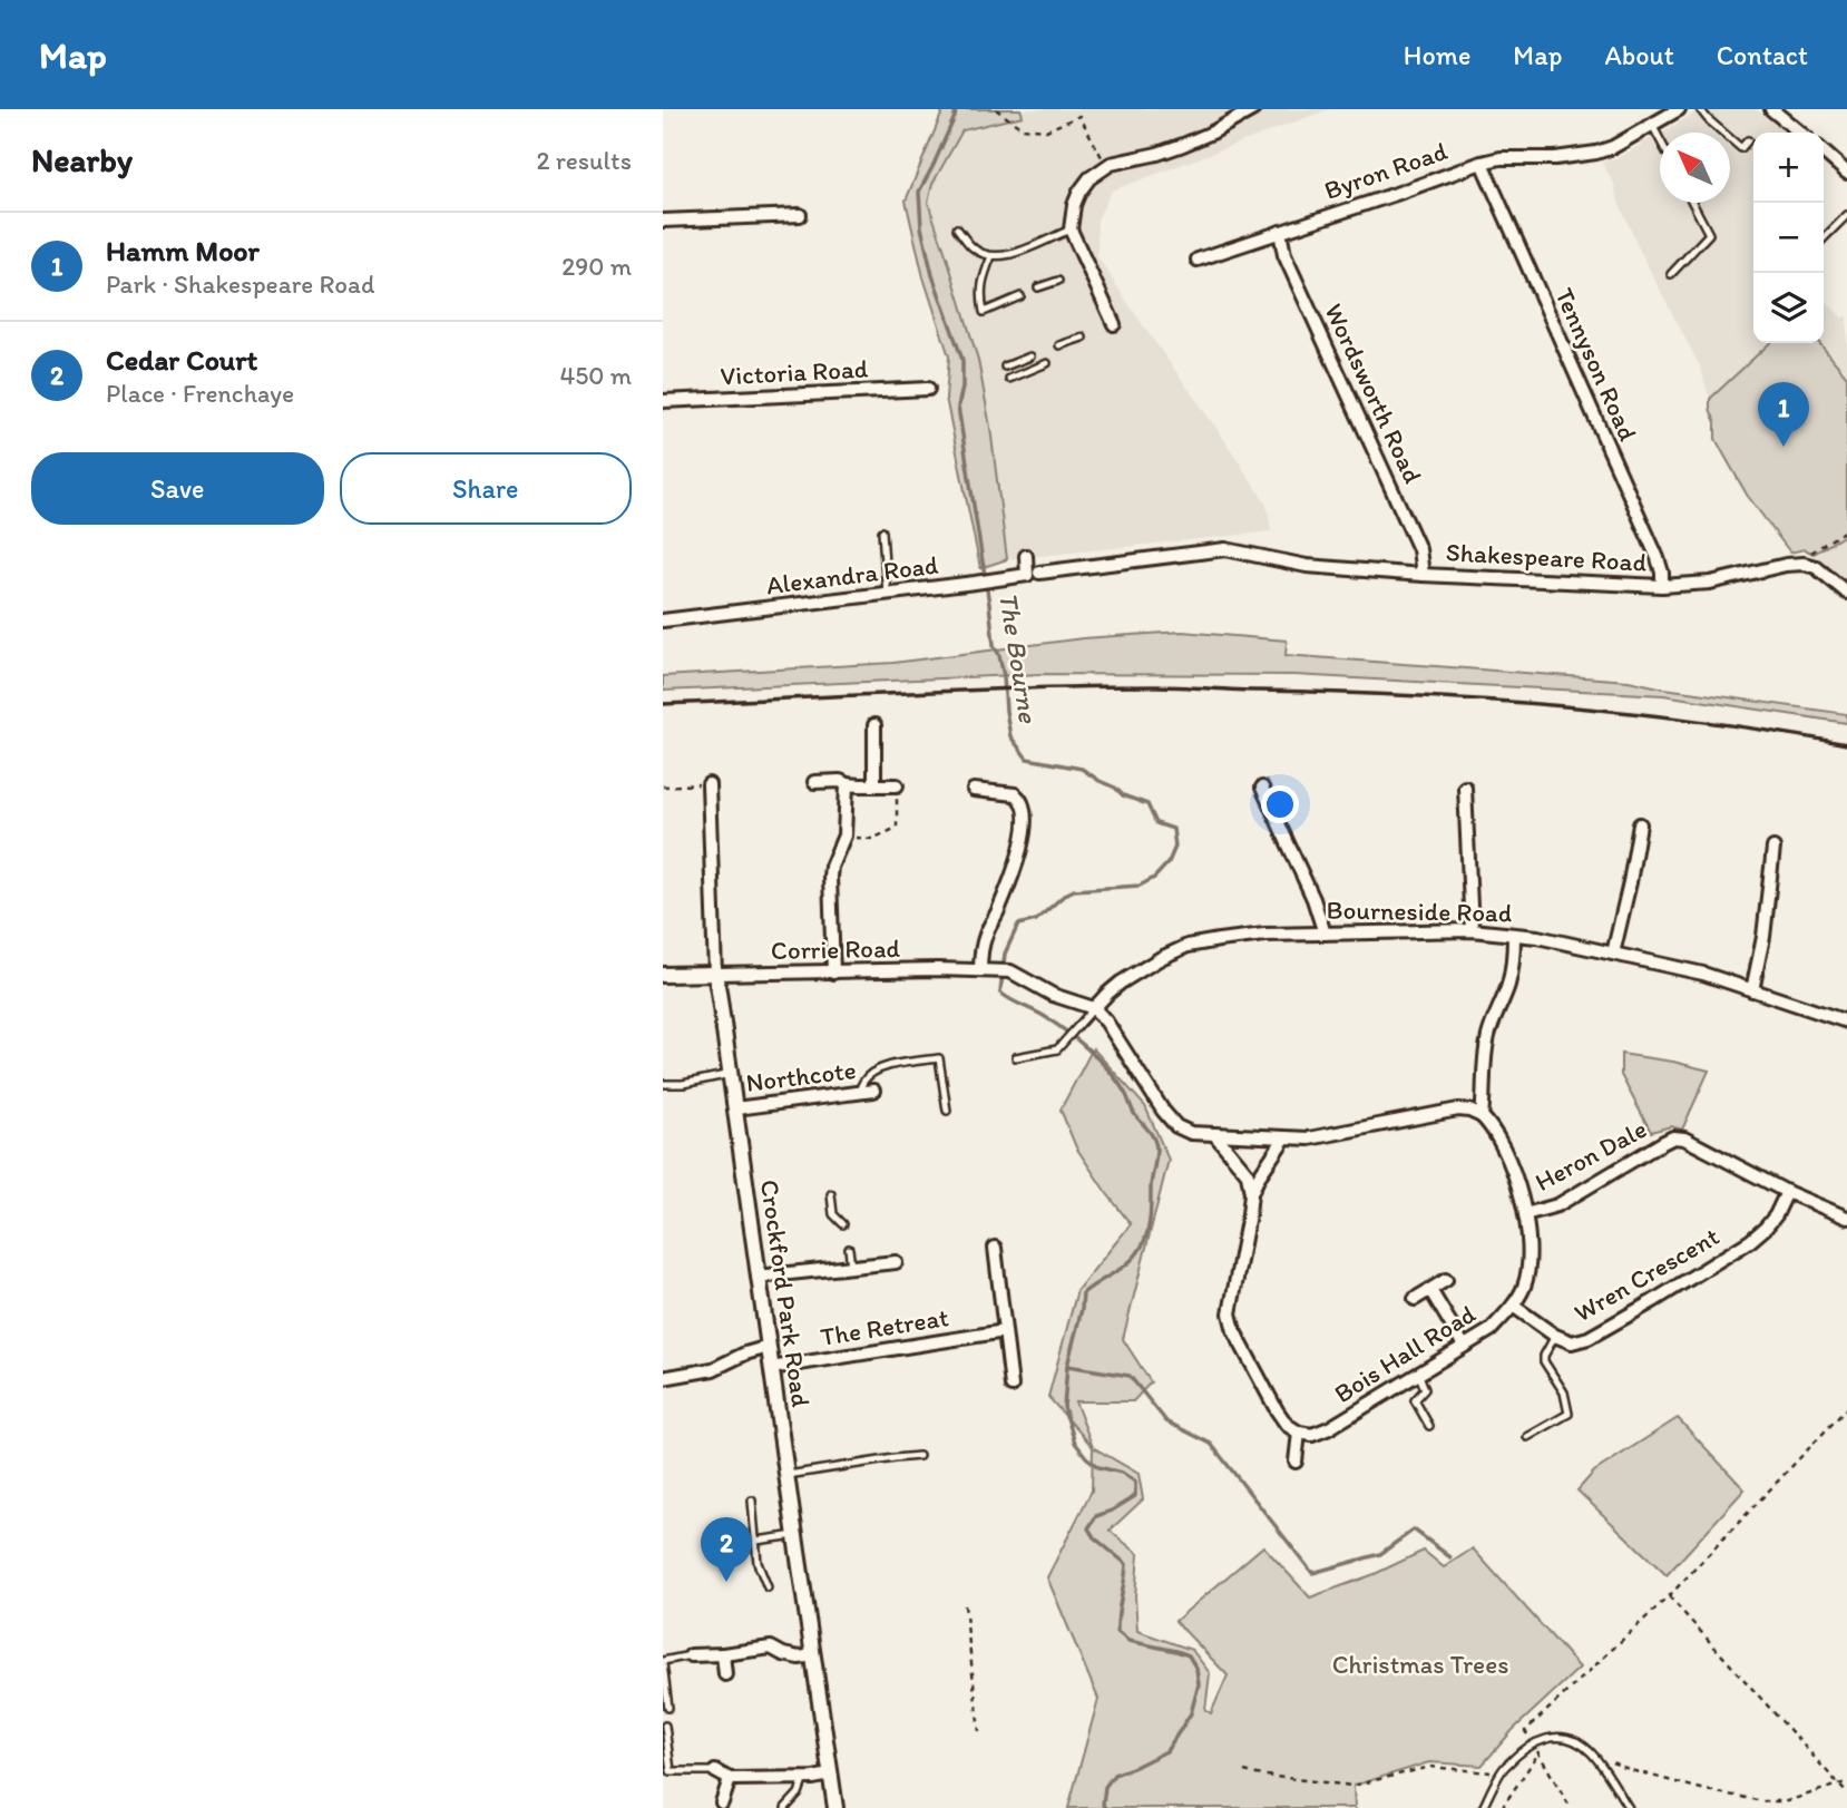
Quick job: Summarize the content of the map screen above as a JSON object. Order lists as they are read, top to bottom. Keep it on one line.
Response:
{"streets":{"street":["Byron Road","Tennyson Road","Victoria Road","Wordsworth Road","Shakespeare Road","Alexandra Road","Bourneside Road","Corrie Road","Northcote","Heron Dale","Wren Crescent","Crockford Park Road","The Retreat","Bois Hall Road"]},"crossings":[["Byron Road","Tennyson Road"],["Byron Road","Wordsworth Road"],["Tennyson Road","Shakespeare Road"],["Wordsworth Road","Shakespeare Road"],["Bourneside Road","Corrie Road"],["Corrie Road","Crockford Park Road"],["Northcote","Crockford Park Road"],["Heron Dale","Wren Crescent"],["Heron Dale","Bois Hall Road"],["Wren Crescent","Bois Hall Road"],["Crockford Park Road","The Retreat"]],"water":["The Bourne"],"parks":["Christmas Trees"],"north":"top left","page":{"header":"Map","nav":["Home","Map","About","Contact"],"heading":["Nearby","2 results"],"map_buttons":["+","−"],"list":[{"mark":"1","name":"Hamm Moor","note":"Park · Shakespeare Road","value":"290 m"},{"mark":"2","name":"Cedar Court","note":"Place · Frenchaye","value":"450 m"}],"pins":["1","2"],"buttons":["Save","Share"]}}
